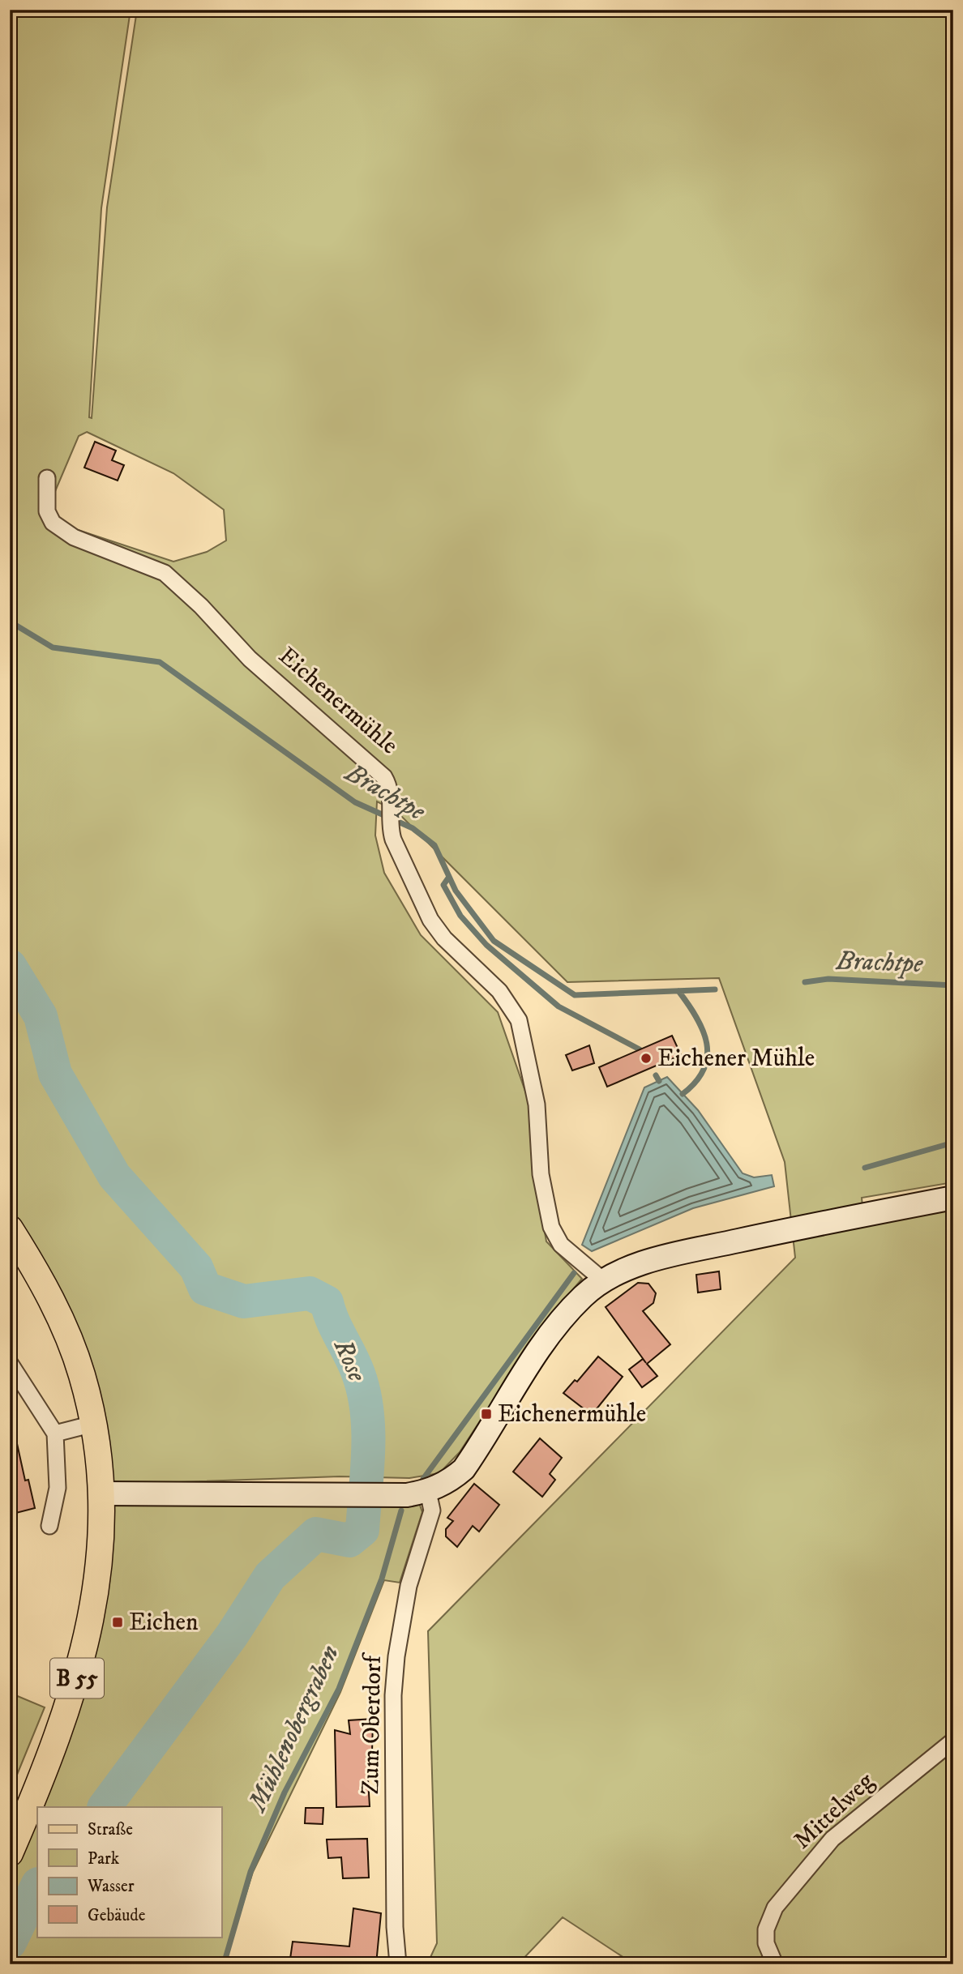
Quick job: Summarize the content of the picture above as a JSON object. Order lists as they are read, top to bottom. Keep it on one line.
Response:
{"streets":{"main road":["B 55"],"street":["Eichenermühle","Zum Oberdorf","Mittelweg"]},"water":["Brachtpe","Rose","Mühlenobergraben"],"places":{"other":["Eichener Mühle"],"transit":["Eichenermühle","Eichen"]},"legend":["Straße","Park","Wasser","Gebäude"]}
